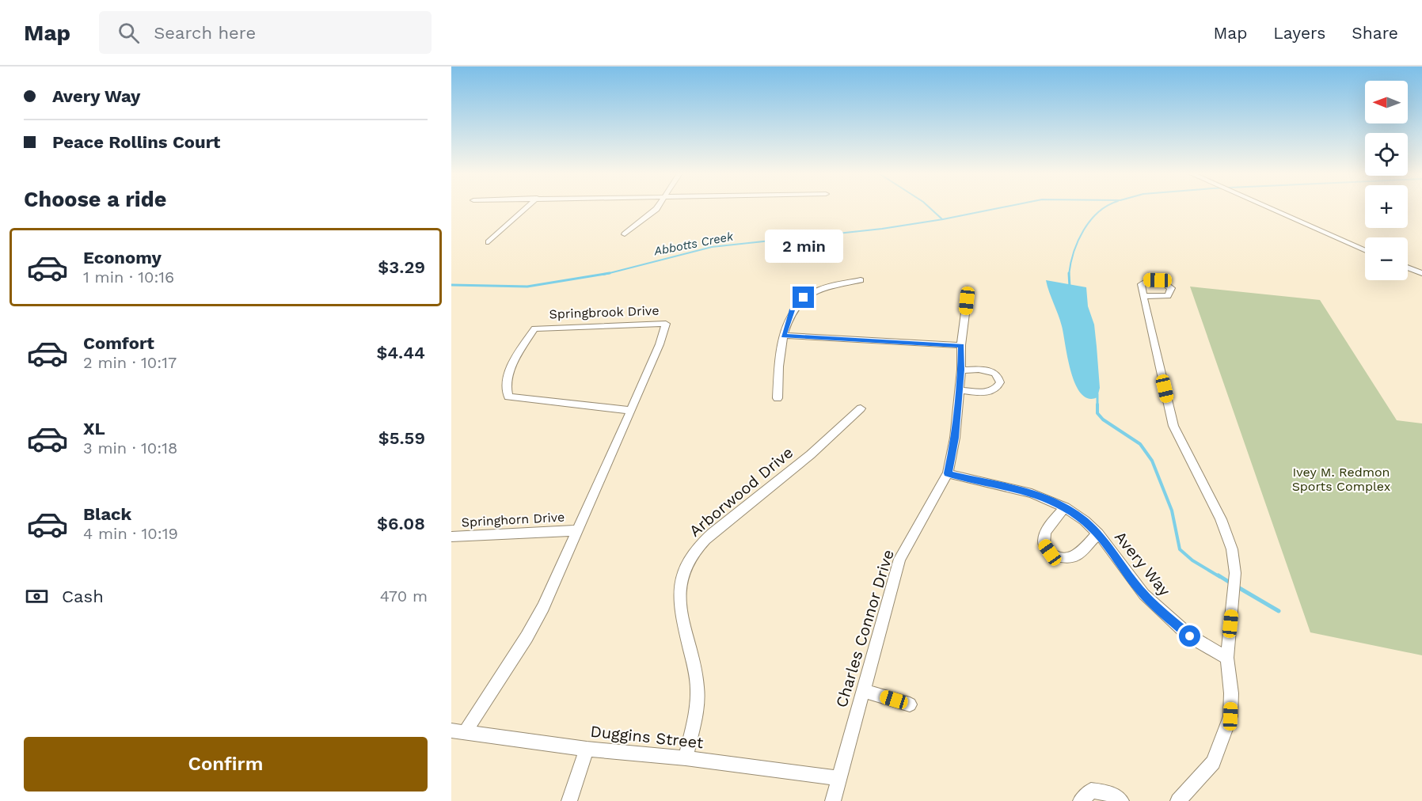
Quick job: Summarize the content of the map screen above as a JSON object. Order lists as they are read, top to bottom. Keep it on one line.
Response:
{"streets":{"street":["Springbrook Drive","Arborwood Drive","Springhorn Drive","Avery Way","Charles Connor Drive","Duggins Street"]},"crossings":[["Springbrook Drive","Springhorn Drive"],["Springbrook Drive","Duggins Street"],["Arborwood Drive","Duggins Street"],["Avery Way","Charles Connor Drive"],["Charles Connor Drive","Duggins Street"]],"water":["Abbotts Creek"],"parks":["Ivey M. Redmon Sports Complex"],"north":"left","page":{"header":"Map","search":"Search here","nav":["Map","Layers","Share"],"banner":["Avery Way","Peace Rollins Court"],"map_buttons":["+","−"],"heading":"Choose a ride","list":[{"name":"Economy","note":"1 min · 10:16","value":"$3.29"},{"name":"Comfort","note":"2 min · 10:17","value":"$4.44"},{"name":"XL","note":"3 min · 10:18","value":"$5.59"},{"name":"Black","note":"4 min · 10:19","value":"$6.08"}],"bubble":"2 min","pay":["Cash","470 m"],"buttons":"Confirm"}}
